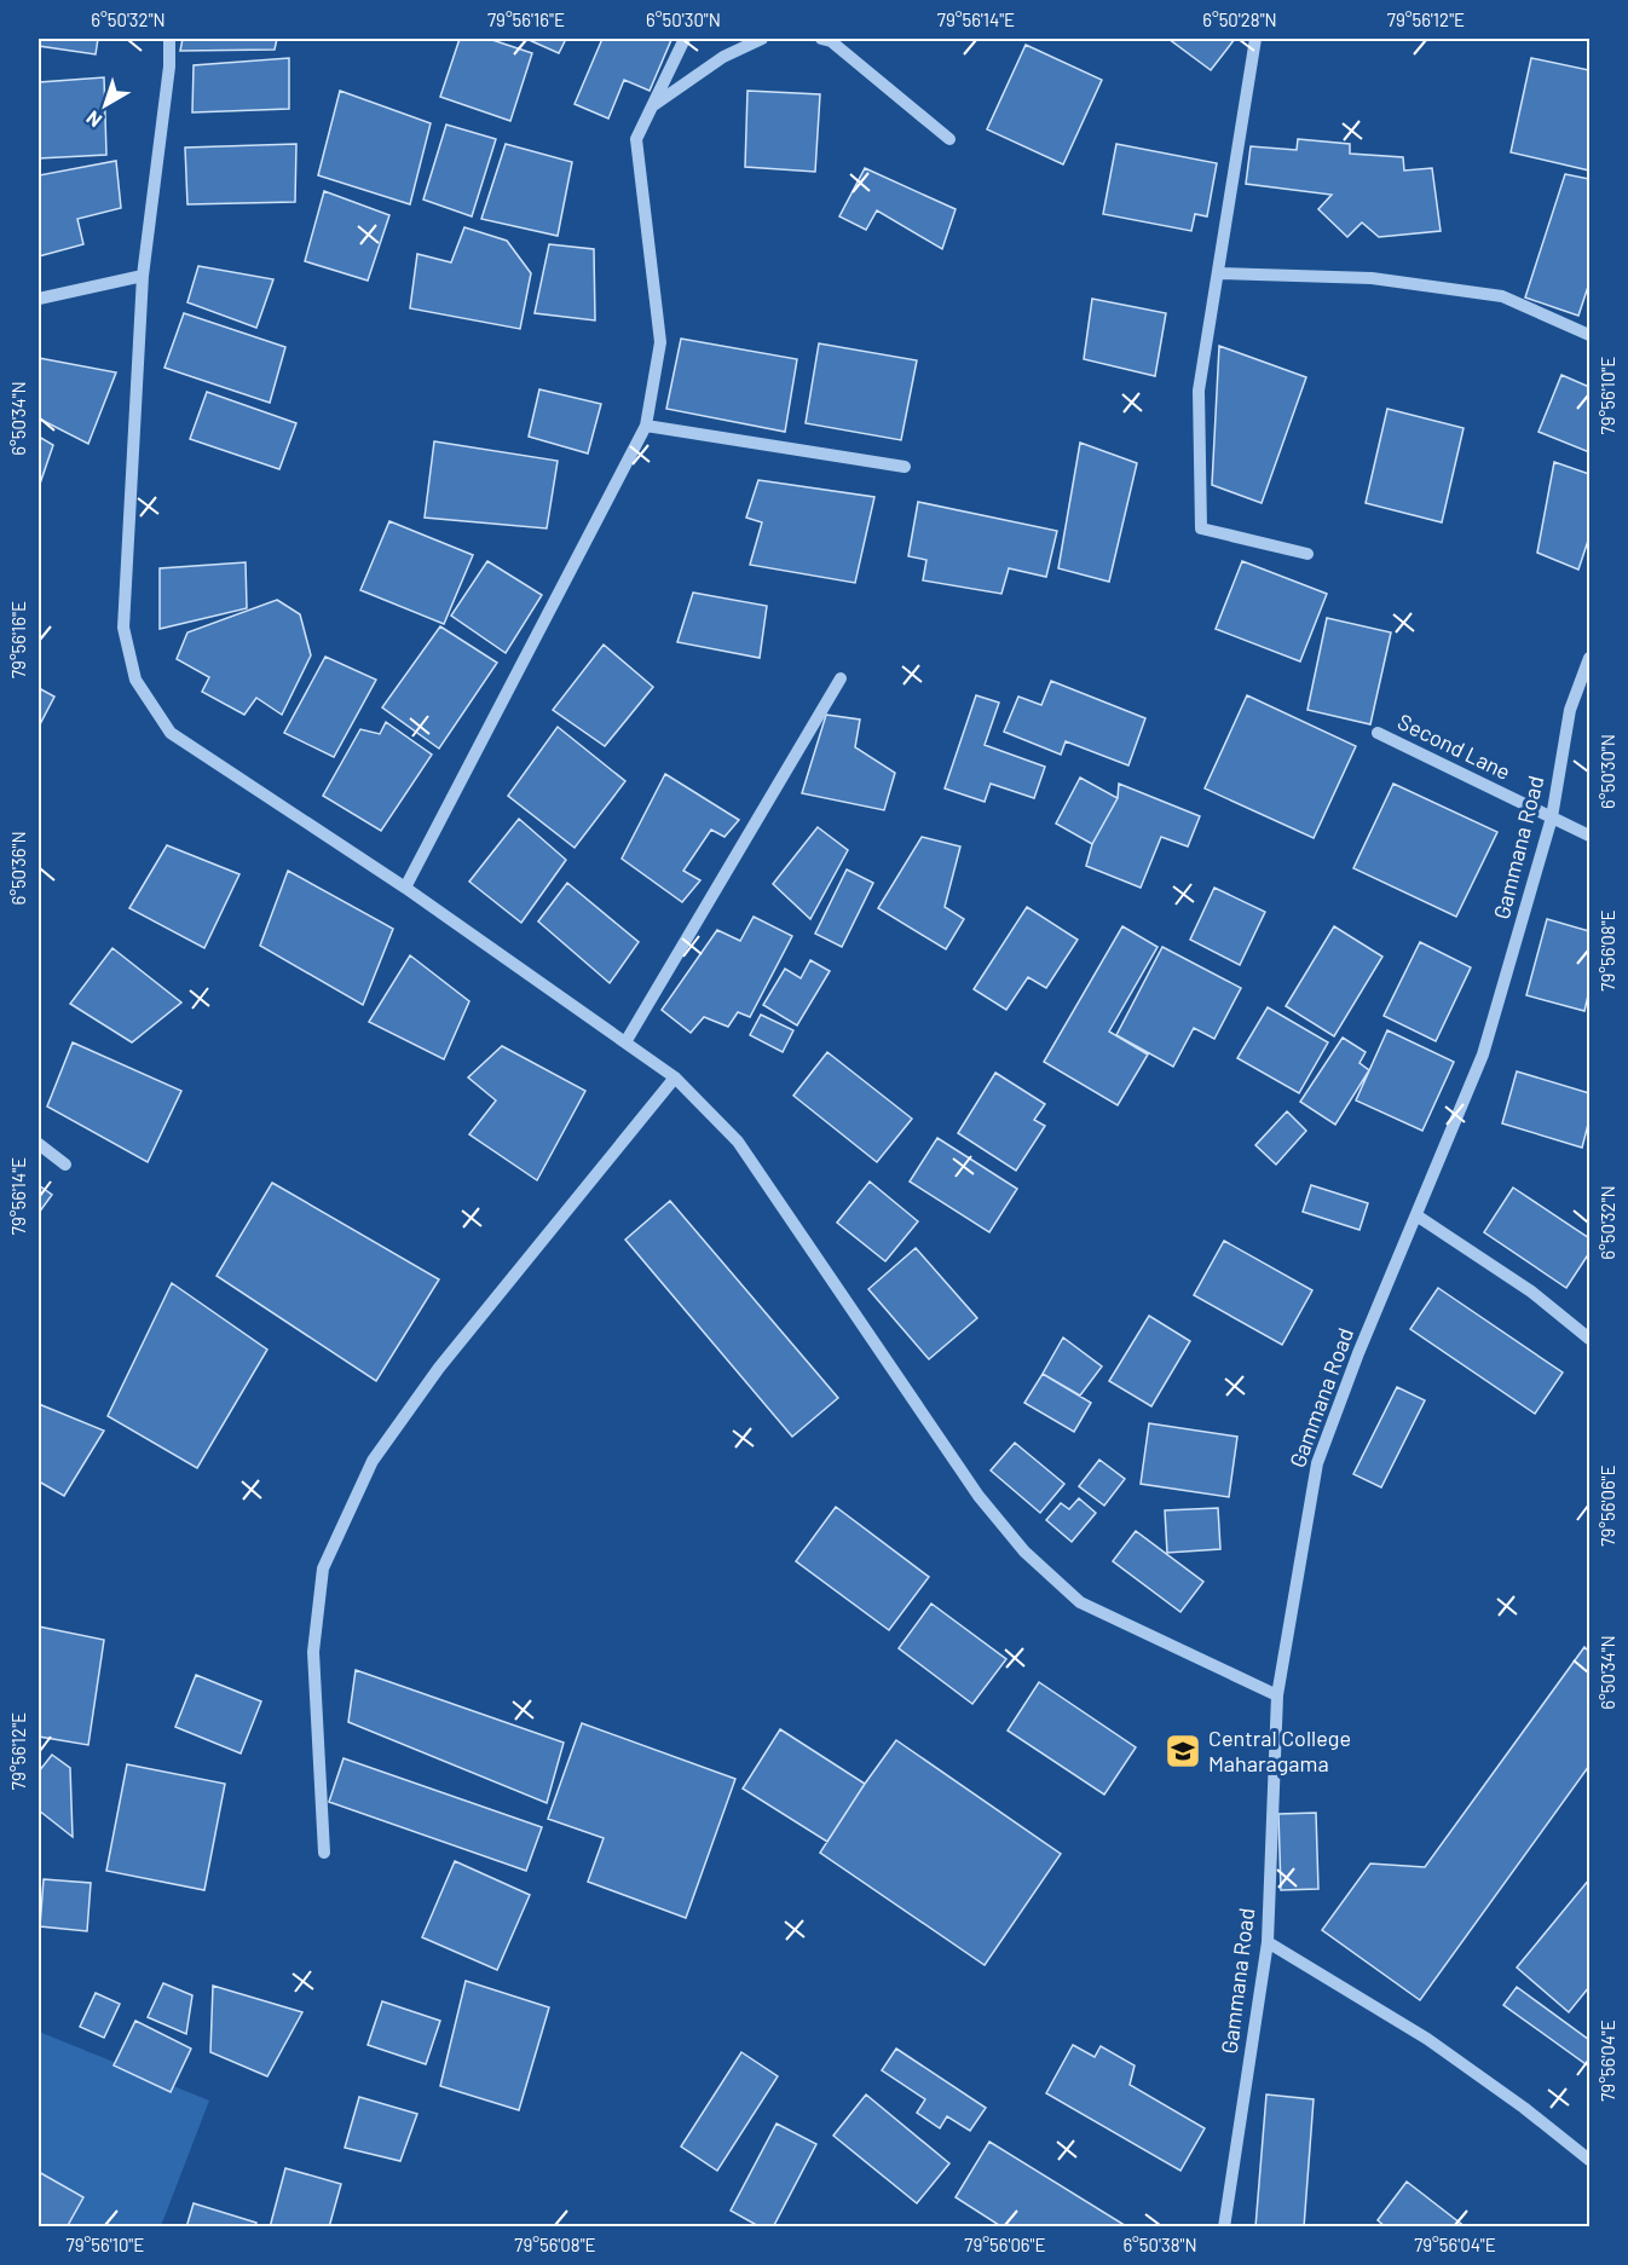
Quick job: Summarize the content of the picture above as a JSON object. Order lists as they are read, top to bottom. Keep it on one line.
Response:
{"streets":{"street":["Second Lane","Gammana Road"]},"crossings":[["Second Lane","Gammana Road"]],"places":{"school or university":["Central College Maharagama"]},"north":"bottom left","coordinates":["6°50'32\"N","79°56'16\"E","6°50'30\"N","79°56'14\"E","6°50'28\"N","79°56'12\"E","79°56'10\"E","6°50'34\"N","6°50'36\"N","79°56'08\"E","79°56'06\"E","79°56'04\"E","6°50'38\"N"]}
